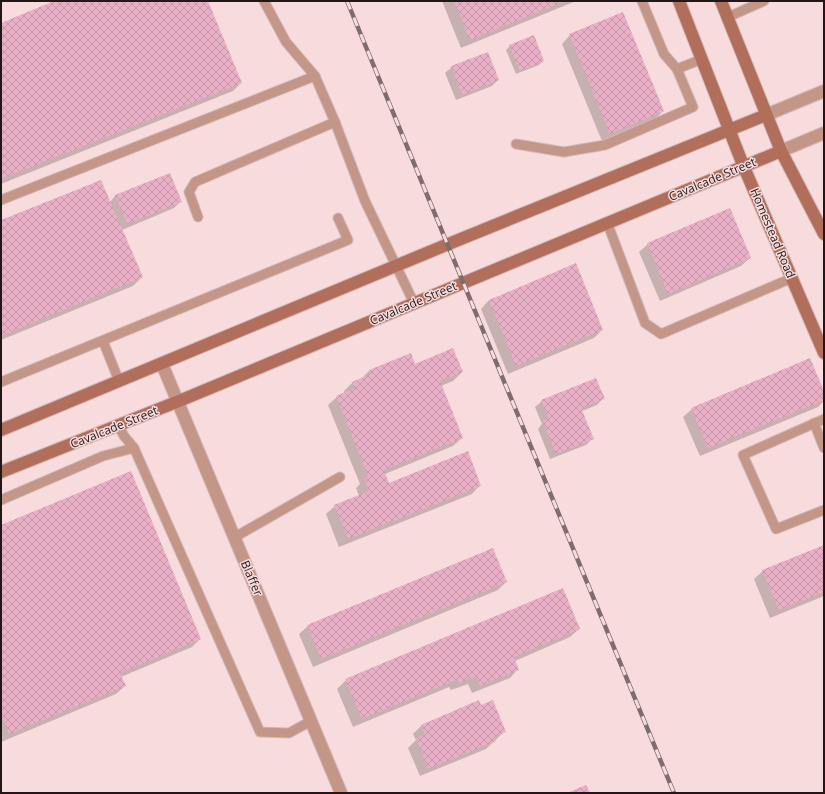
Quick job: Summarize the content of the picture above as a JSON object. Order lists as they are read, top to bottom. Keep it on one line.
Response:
{"streets":{"main road":["Cavalcade Street","Homestead Road"],"street":["Blaffer"]},"crossings":[["Cavalcade Street","Homestead Road"],["Cavalcade Street","Blaffer"]]}
